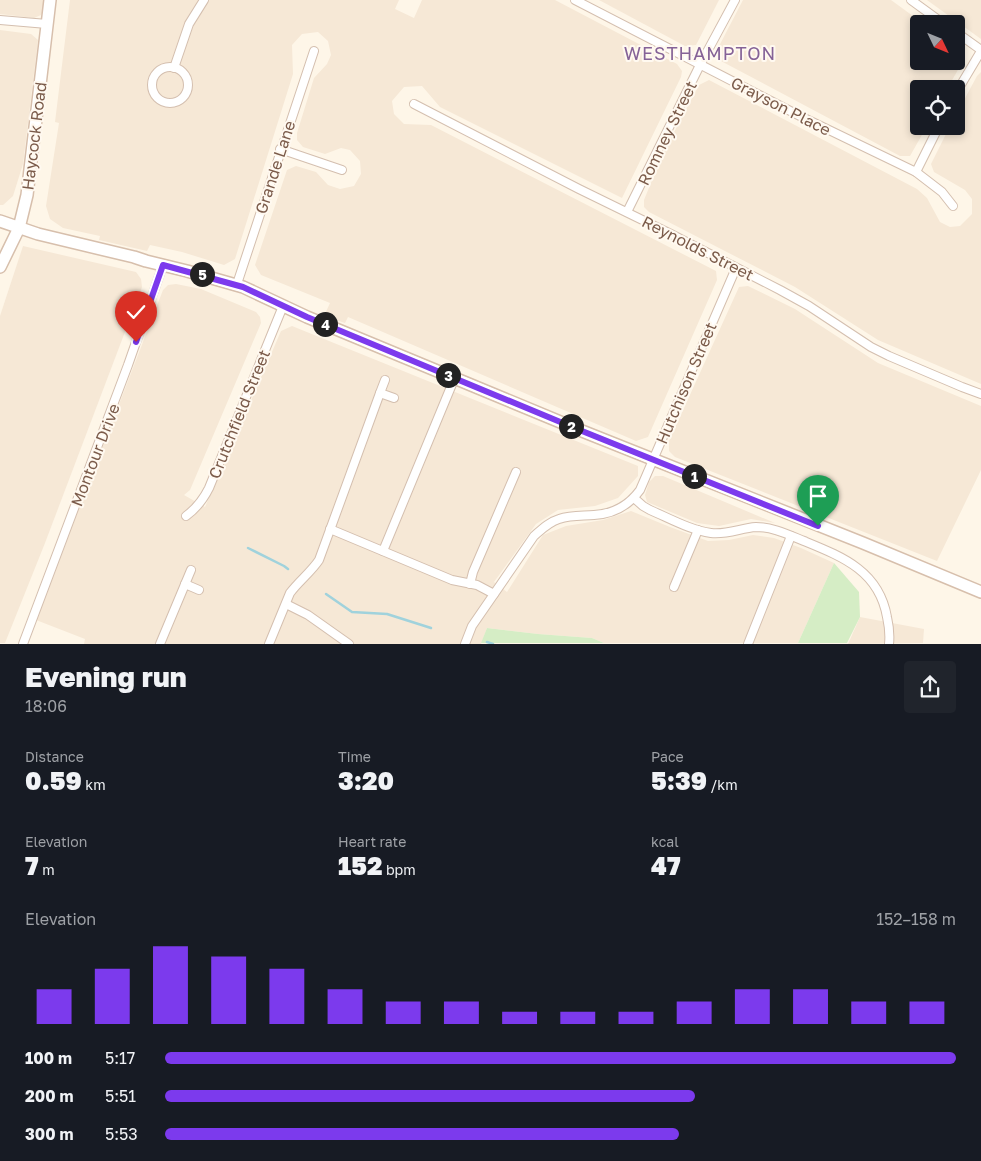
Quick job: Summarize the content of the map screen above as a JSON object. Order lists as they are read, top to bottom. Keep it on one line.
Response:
{"streets":{"main road":["Haycock Road"],"street":["Grayson Place","Romney Street","Grande Lane","Reynolds Street","Hutchison Street","Crutchfield Street","Montour Drive"]},"crossings":[["Grayson Place","Romney Street"],["Romney Street","Reynolds Street"],["Reynolds Street","Hutchison Street"]],"districts":["WESTHAMPTON"],"north":"bottom right","page":{"pins":["5","4","3","2","1"],"heading":["Evening run","18:06"],"stats":[["Distance","0.59 km"],["Time","3:20"],["Pace","5:39 /km"],["Elevation","7 m"],["Heart rate","152 bpm"],["kcal","47"]],"chart":["Elevation","152–158 m"],"list":[{"name":"100 m","note":"5:17"},{"name":"200 m","note":"5:51"},{"name":"300 m","note":"5:53"}]}}
